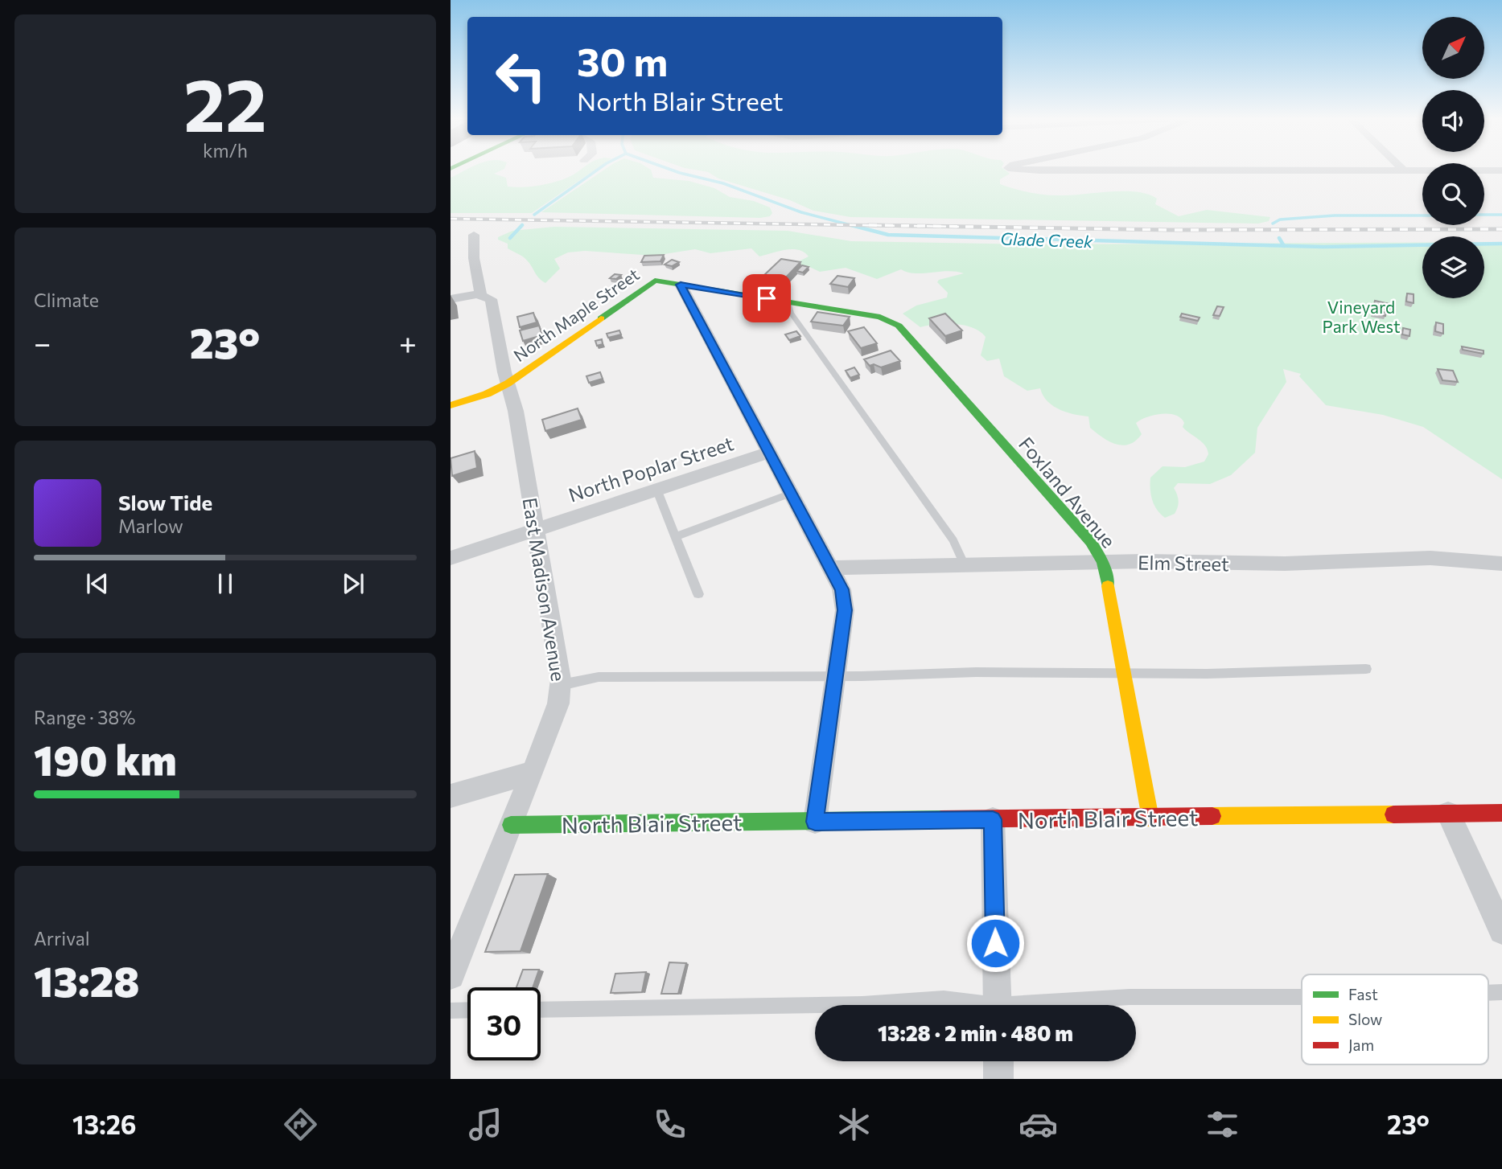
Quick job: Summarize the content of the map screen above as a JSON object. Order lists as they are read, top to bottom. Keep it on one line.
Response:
{"streets":{"street":["North Maple Street","North Poplar Street","Foxland Avenue","Elm Street","East Madison Avenue","North Blair Street"]},"crossings":[["North Maple Street","Foxland Avenue"],["North Maple Street","East Madison Avenue"],["North Poplar Street","East Madison Avenue"],["Foxland Avenue","Elm Street"],["Foxland Avenue","North Blair Street"],["East Madison Avenue","North Blair Street"]],"water":["Glade Creek"],"parks":["Vineyard Park West"],"legend":["Fast","Slow","Jam"],"north":"top right","page":{"tile":[["22","km/h"],"Climate",["Range · 38%","190 km"],["Arrival","13:28"]],"turn":["30 m","North Blair Street"],"heat":["−","23°","+"],"song":["Slow Tide","Marlow"],"limit":"30","trip":"13:28 · 2 min · 480 m","tabs":["13:26","23°"]}}
